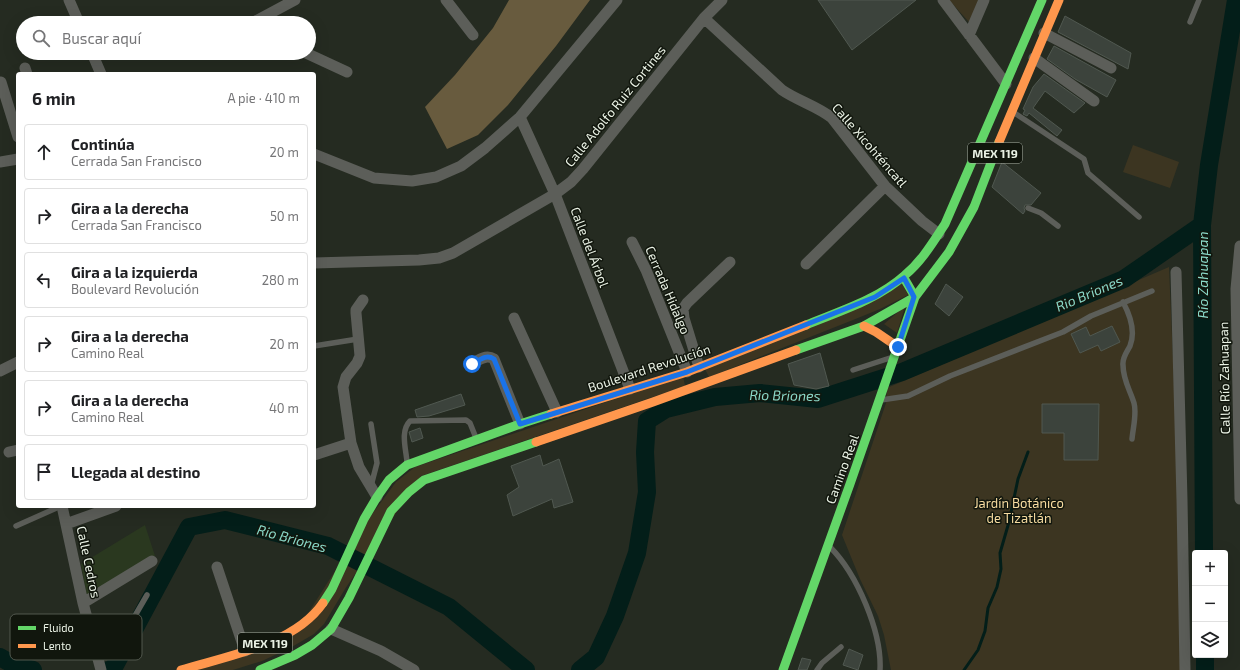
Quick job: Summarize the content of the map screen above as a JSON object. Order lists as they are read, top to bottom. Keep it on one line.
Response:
{"streets":{"main road":["MEX 119","Boulevard Revolución","Camino Real"],"street":["Calle Adolfo Ruiz Cortines","Calle Xicohténcatl","Calle del Árbol","Cerrada Hidalgo","Calle Río Zahuapan","Calle Cedros"]},"crossings":[["Calle Adolfo Ruiz Cortines","Calle Xicohténcatl"],["Calle Adolfo Ruiz Cortines","Calle del Árbol"],["Calle Xicohténcatl","Boulevard Revolución"],["MEX 119","Camino Real"],["Calle del Árbol","Boulevard Revolución"],["Cerrada Hidalgo","Boulevard Revolución"]],"water":["Río Zahuapan","Rio Briones"],"parks":["Jardín Botánico de Tizatlán"],"legend":["Fluido","Lento"],"page":{"search":"Buscar aquí","heading":["6 min","A pie · 410 m"],"list":[["Continúa","Cerrada San Francisco","20 m"],["Gira a la derecha","Cerrada San Francisco","50 m"],["Gira a la izquierda","Boulevard Revolución","280 m"],["Gira a la derecha","Camino Real","20 m"],["Gira a la derecha","Camino Real","40 m"],"Llegada al destino"],"map_buttons":["+","−"]}}
